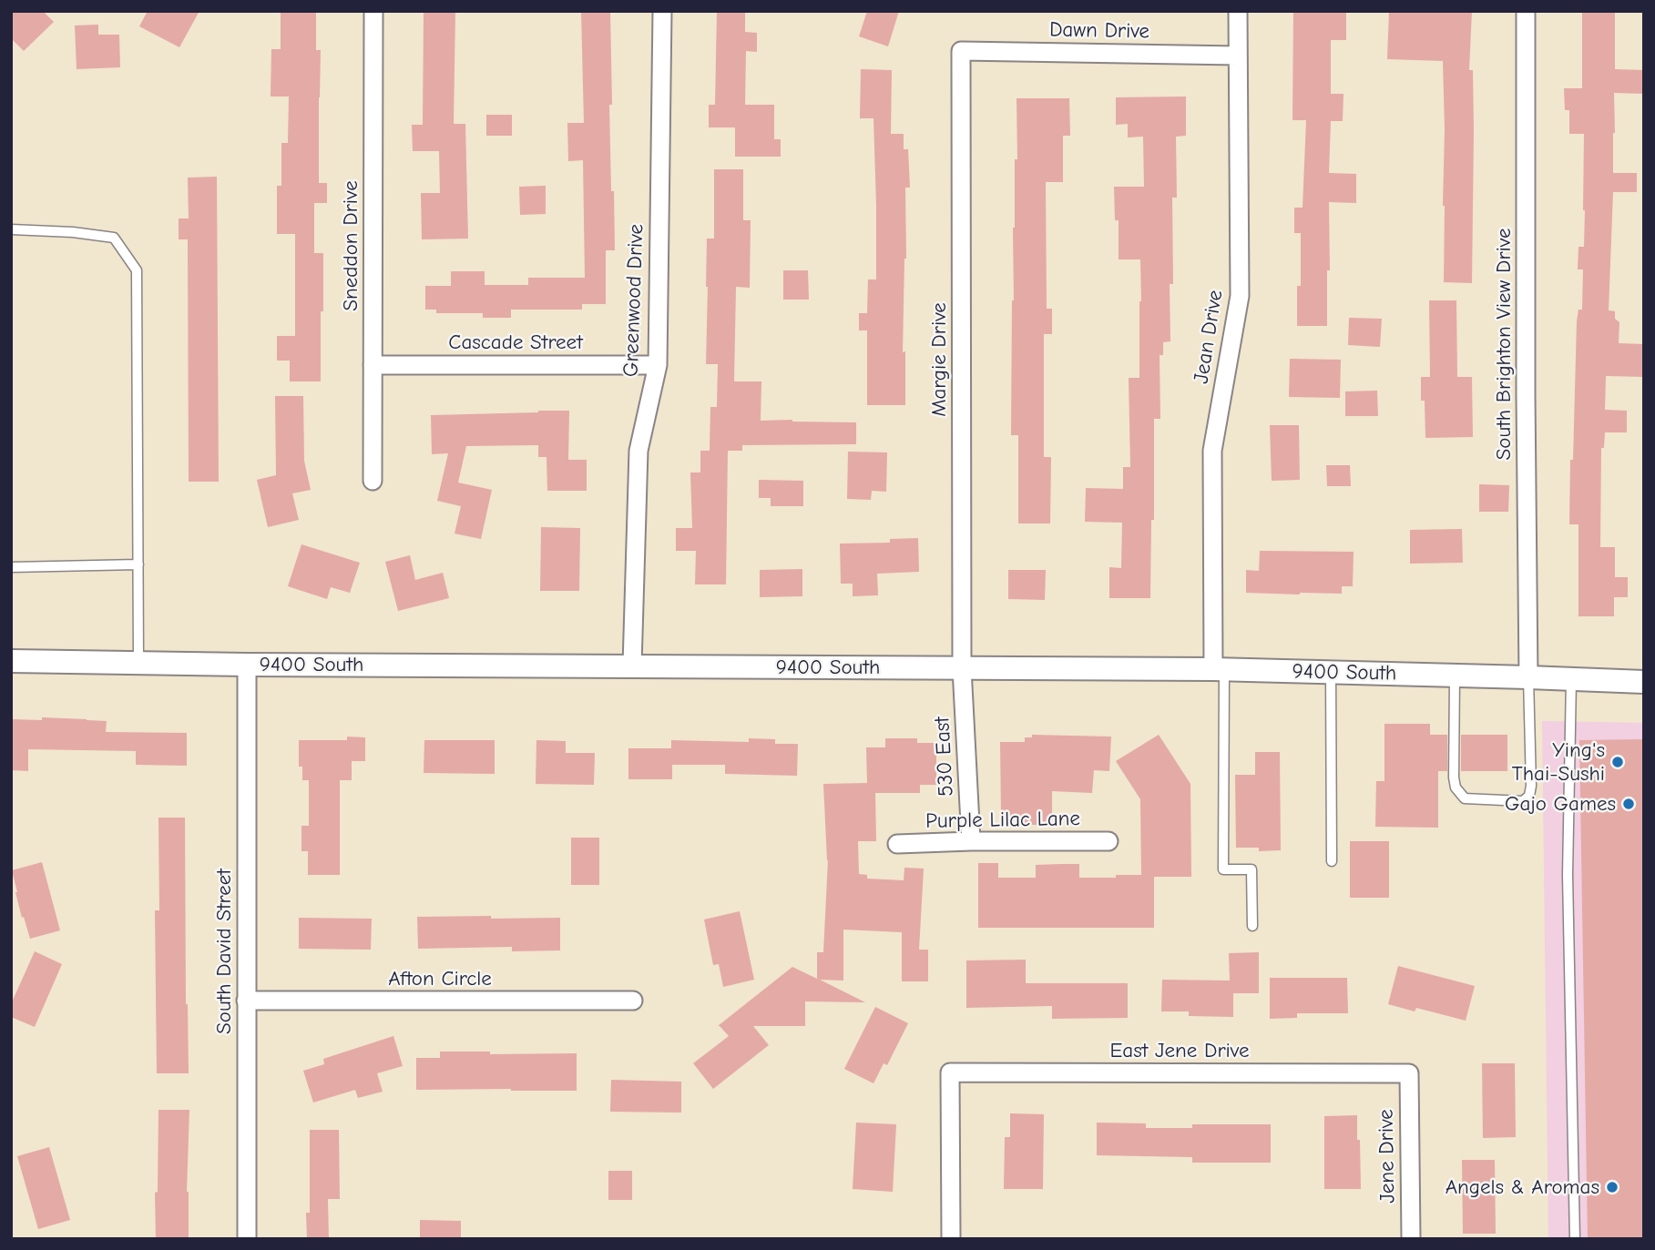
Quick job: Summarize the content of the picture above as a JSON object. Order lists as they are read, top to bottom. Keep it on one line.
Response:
{"streets":{"street":["Dawn Drive","Sneddon Drive","Greenwood Drive","Jean Drive","Cascade Street","South Brighton View Drive","Margie Drive","9400 South","530 East","Purple Lilac Lane","South David Street","Afton Circle","East Jene Drive","Jene Drive"]},"crossings":[["Dawn Drive","Jean Drive"],["Dawn Drive","Margie Drive"],["Sneddon Drive","Cascade Street"],["Greenwood Drive","Cascade Street"],["Greenwood Drive","9400 South"],["Jean Drive","9400 South"],["South Brighton View Drive","9400 South"],["Margie Drive","9400 South"],["Margie Drive","530 East"],["9400 South","530 East"],["9400 South","South David Street"],["530 East","Purple Lilac Lane"],["South David Street","Afton Circle"],["East Jene Drive","Jene Drive"]],"places":["Ying's Thai-Sushi","Gajo Games","Angels & Aromas"]}
